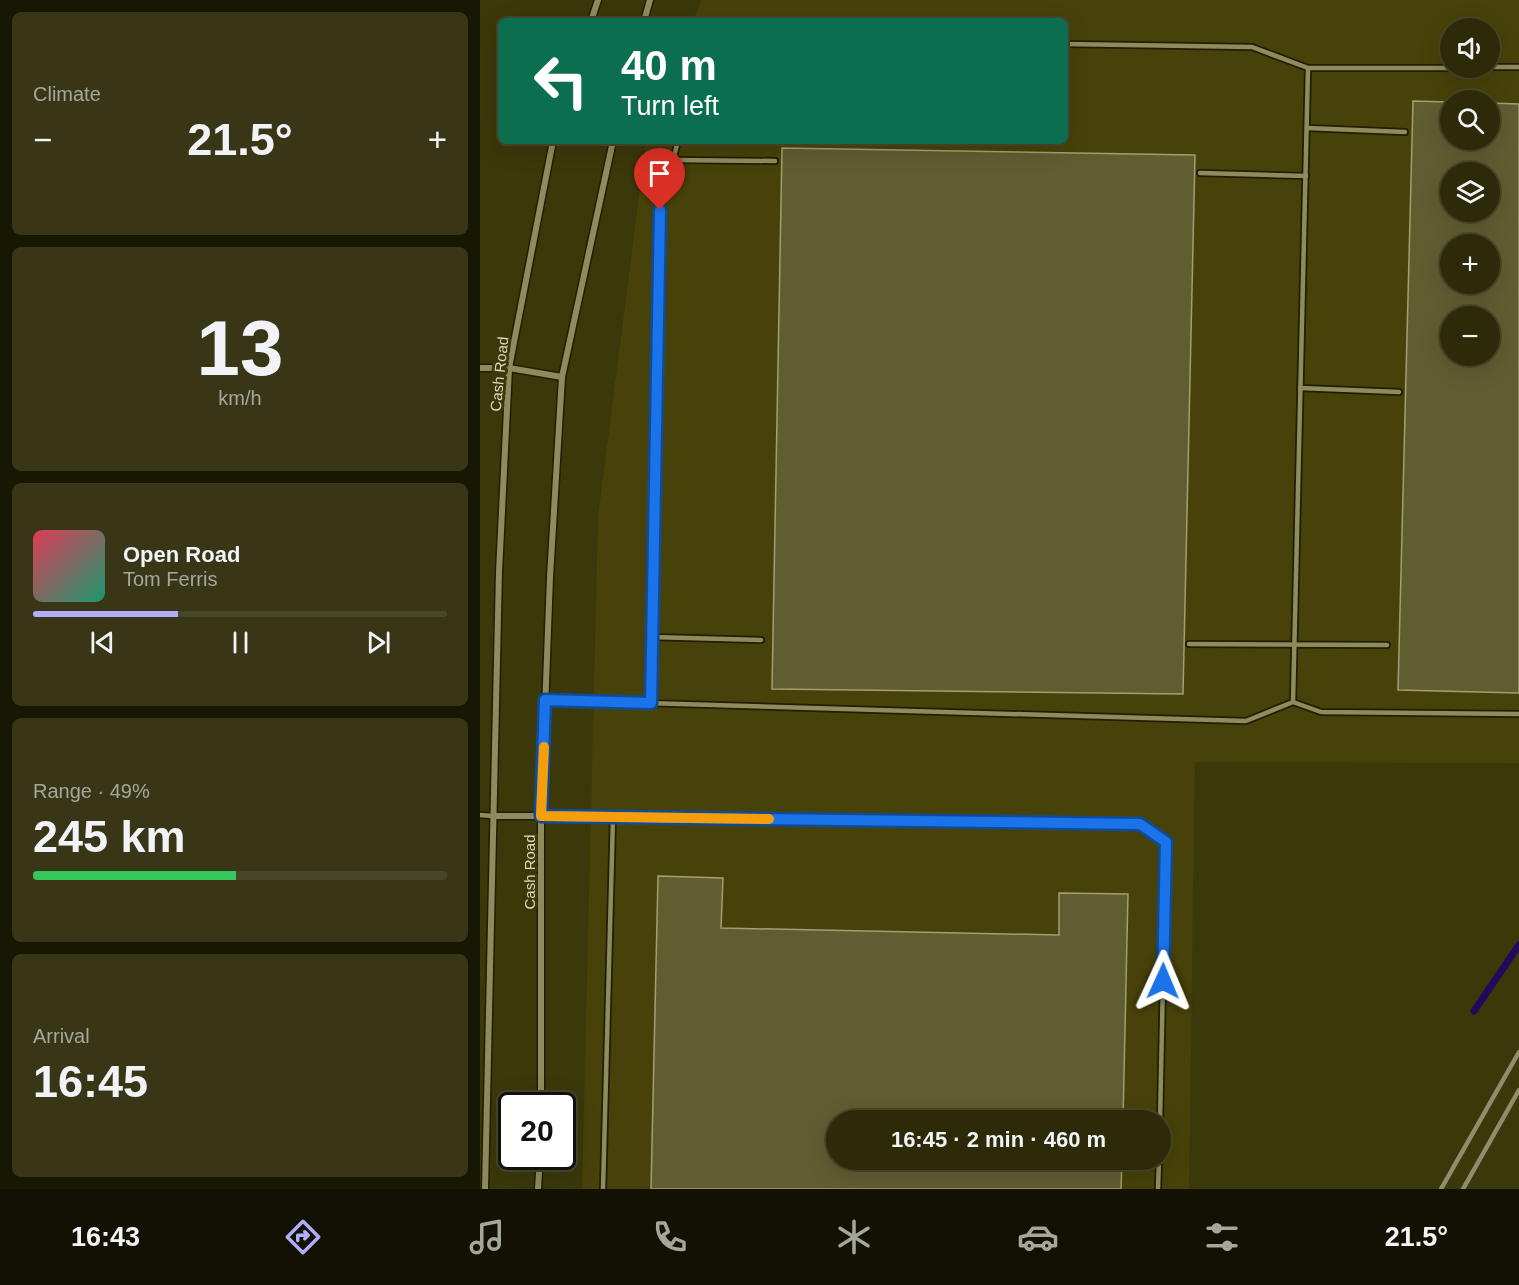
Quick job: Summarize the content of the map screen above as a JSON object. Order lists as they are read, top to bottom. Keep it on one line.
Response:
{"streets":{"street":["Cash Road"]},"page":{"tile":["Climate",["13","km/h"],["Range · 49%","245 km"],["Arrival","16:45"]],"map_buttons":["+","−"],"turn":["40 m","Turn left"],"heat":["−","21.5°","+"],"song":["Open Road","Tom Ferris"],"limit":"20","trip":"16:45 · 2 min · 460 m","tabs":["16:43","21.5°"]}}
